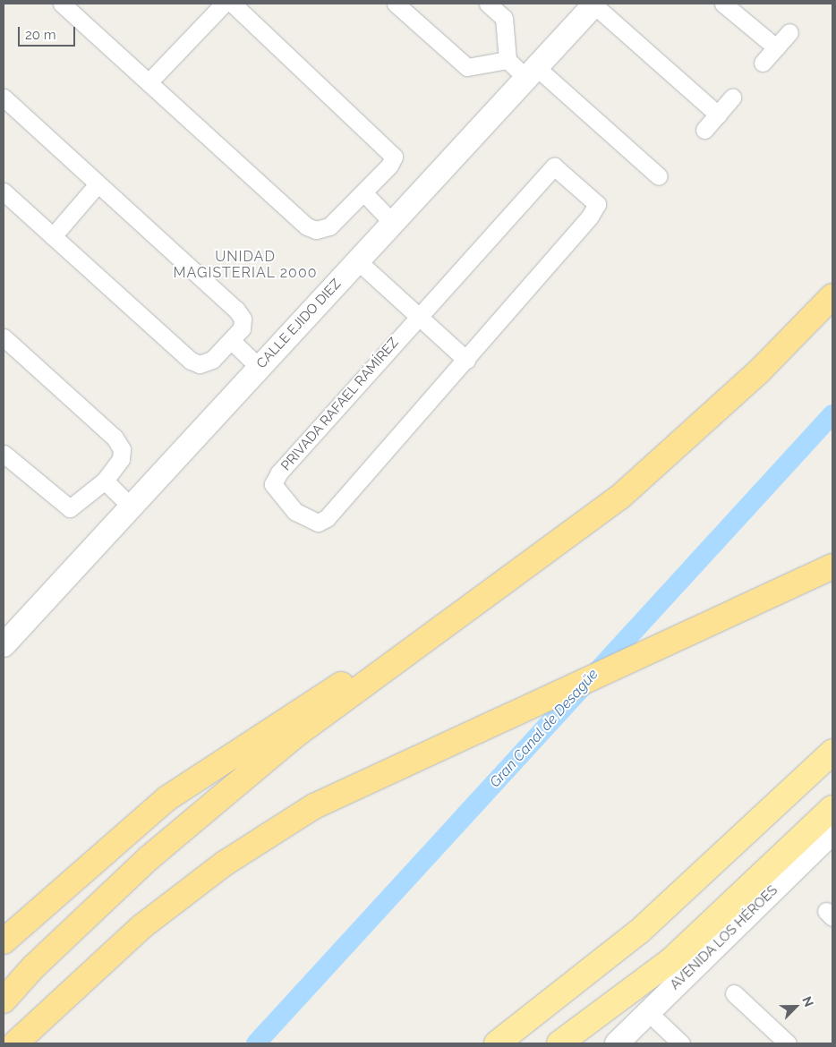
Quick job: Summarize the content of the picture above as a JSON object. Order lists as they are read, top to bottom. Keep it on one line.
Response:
{"streets":{"main road":["CALLE EJIDO DIEZ","AVENIDA LOS HÉROES"],"street":["PRIVADA RAFAEL RAMÍREZ"]},"districts":["UNIDAD MAGISTERIAL 2000"],"water":["Gran Canal de Desagüe"],"scale_bar":"20 m","north":"top right"}
